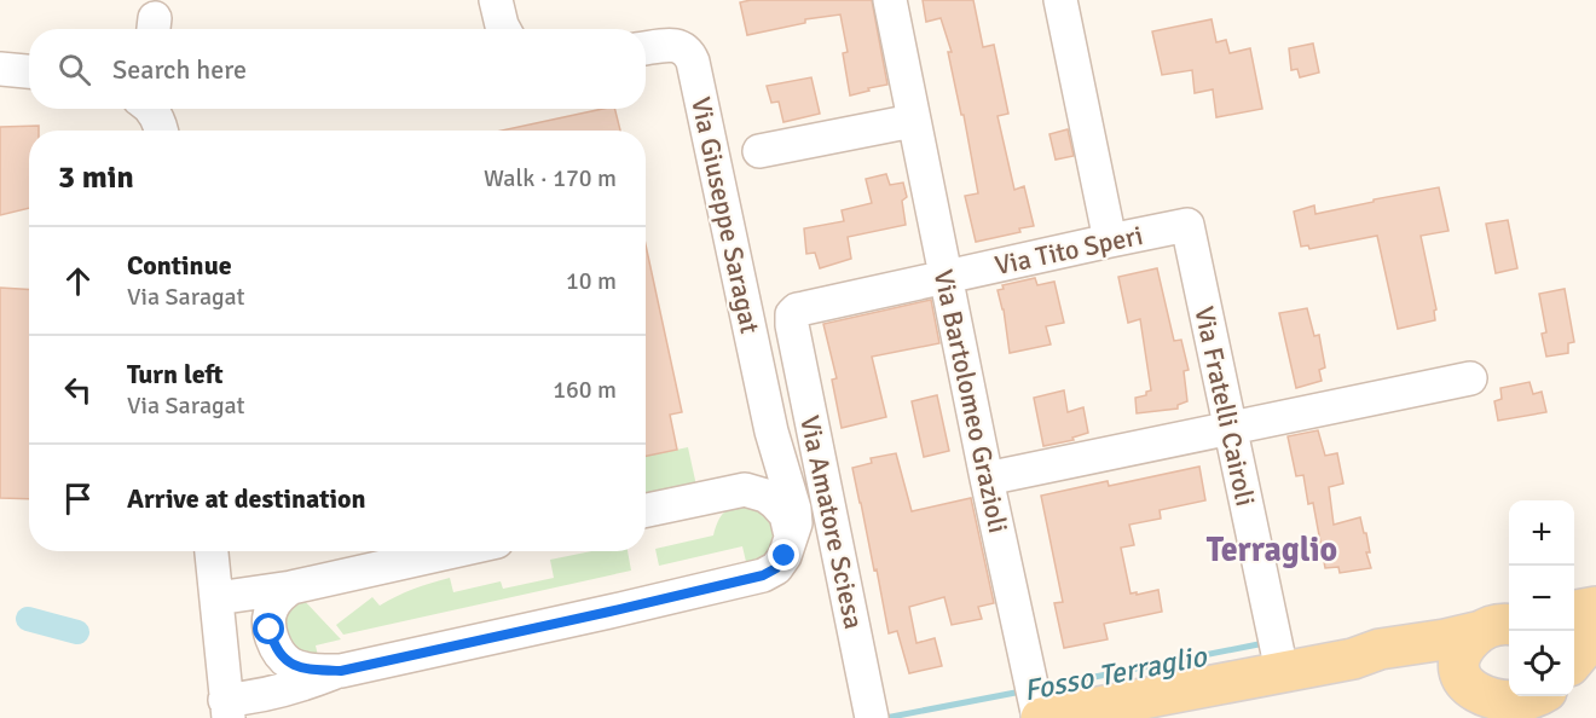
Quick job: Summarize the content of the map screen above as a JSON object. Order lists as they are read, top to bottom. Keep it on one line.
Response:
{"streets":{"street":["Via Giuseppe Saragat","Via Tito Speri","Via Bartolomeo Grazioli","Via Fratelli Cairoli","Via Amatore Sciesa"]},"crossings":[["Via Tito Speri","Via Bartolomeo Grazioli"],["Via Tito Speri","Via Fratelli Cairoli"],["Via Tito Speri","Via Amatore Sciesa"]],"districts":["Terraglio"],"water":["Fosso Terraglio"],"page":{"search":"Search here","heading":["3 min","Walk · 170 m"],"list":[["Continue","Via Saragat","10 m"],["Turn left","Via Saragat","160 m"],"Arrive at destination"],"map_buttons":["+","−"]}}
